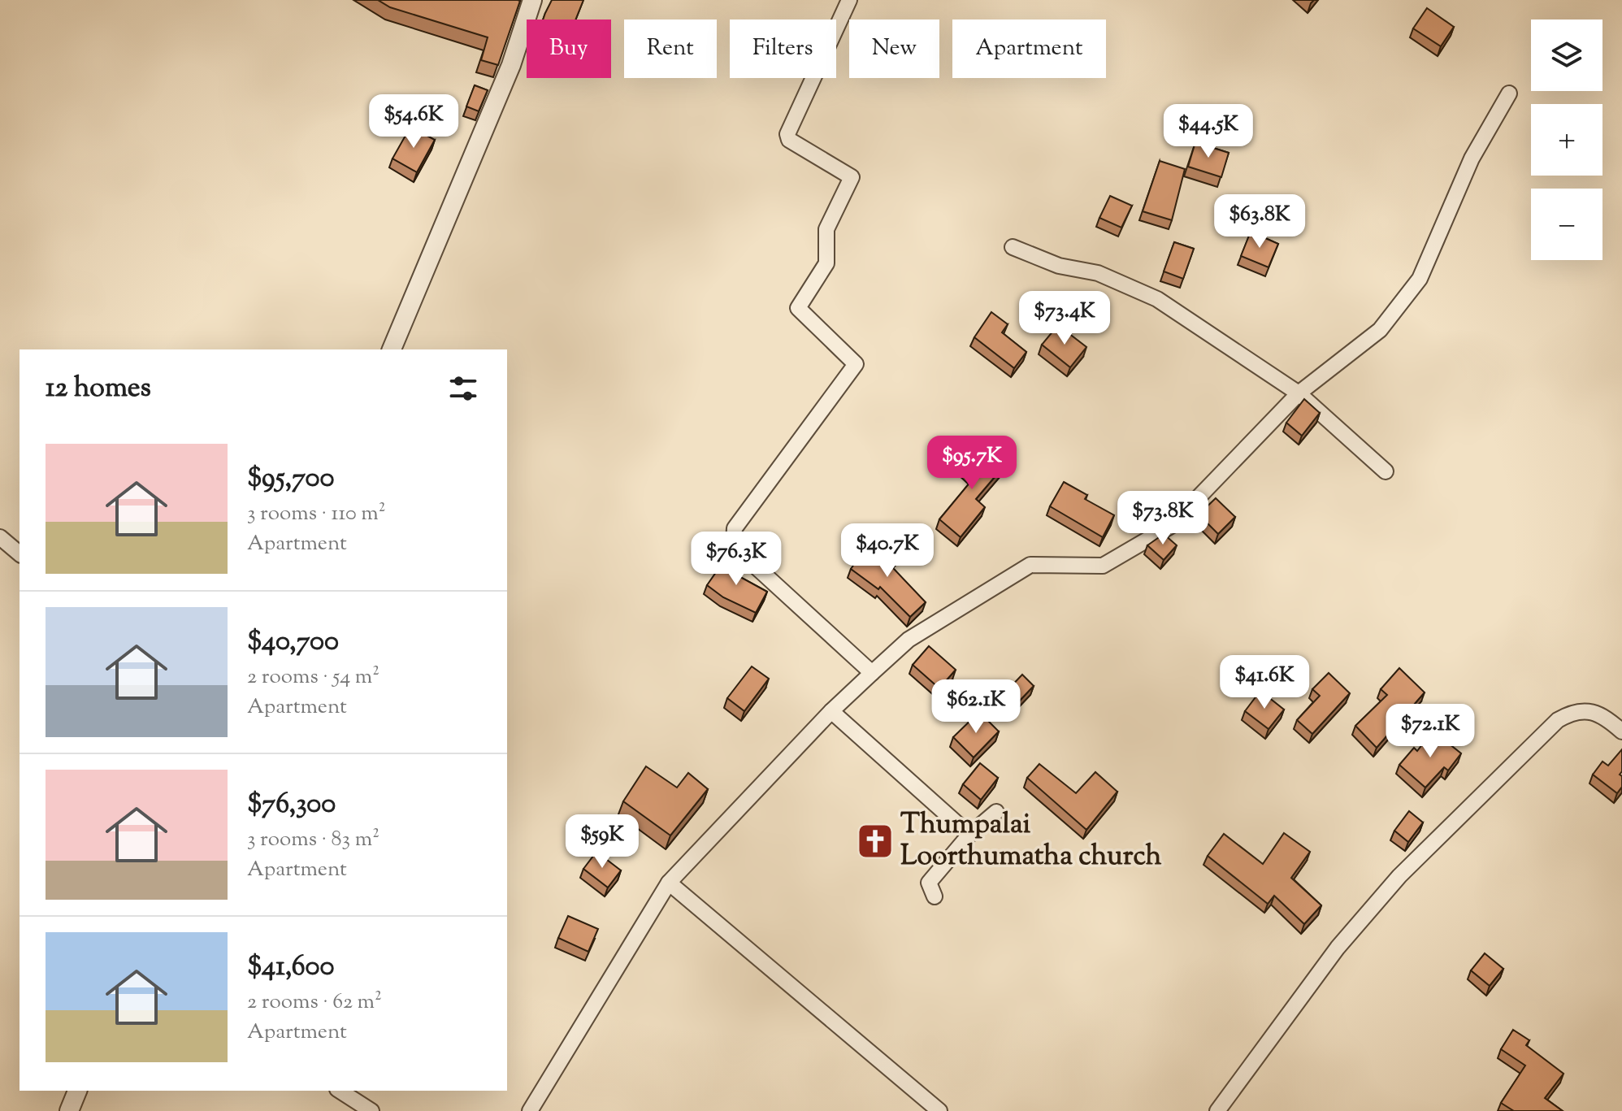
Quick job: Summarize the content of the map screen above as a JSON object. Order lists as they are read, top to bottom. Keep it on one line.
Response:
{"places":{"church":["Thumpalai Loorthumatha church"]},"page":{"map_buttons":["+","−"],"chip":["Buy","Rent","Filters","New","Apartment"],"price":["$54.6K","$44.5K","$63.8K","$73.4K","$95.7K","$73.8K","$40.7K","$76.3K","$41.6K","$62.1K","$72.1K","$59K"],"heading":"12 homes","list":[{"name":"$95,700","note":"3 rooms · 110 m² · Apartment"},{"name":"$40,700","note":"2 rooms · 54 m² · Apartment"},{"name":"$76,300","note":"3 rooms · 83 m² · Apartment"},{"name":"$41,600","note":"2 rooms · 62 m² · Apartment"}]}}
